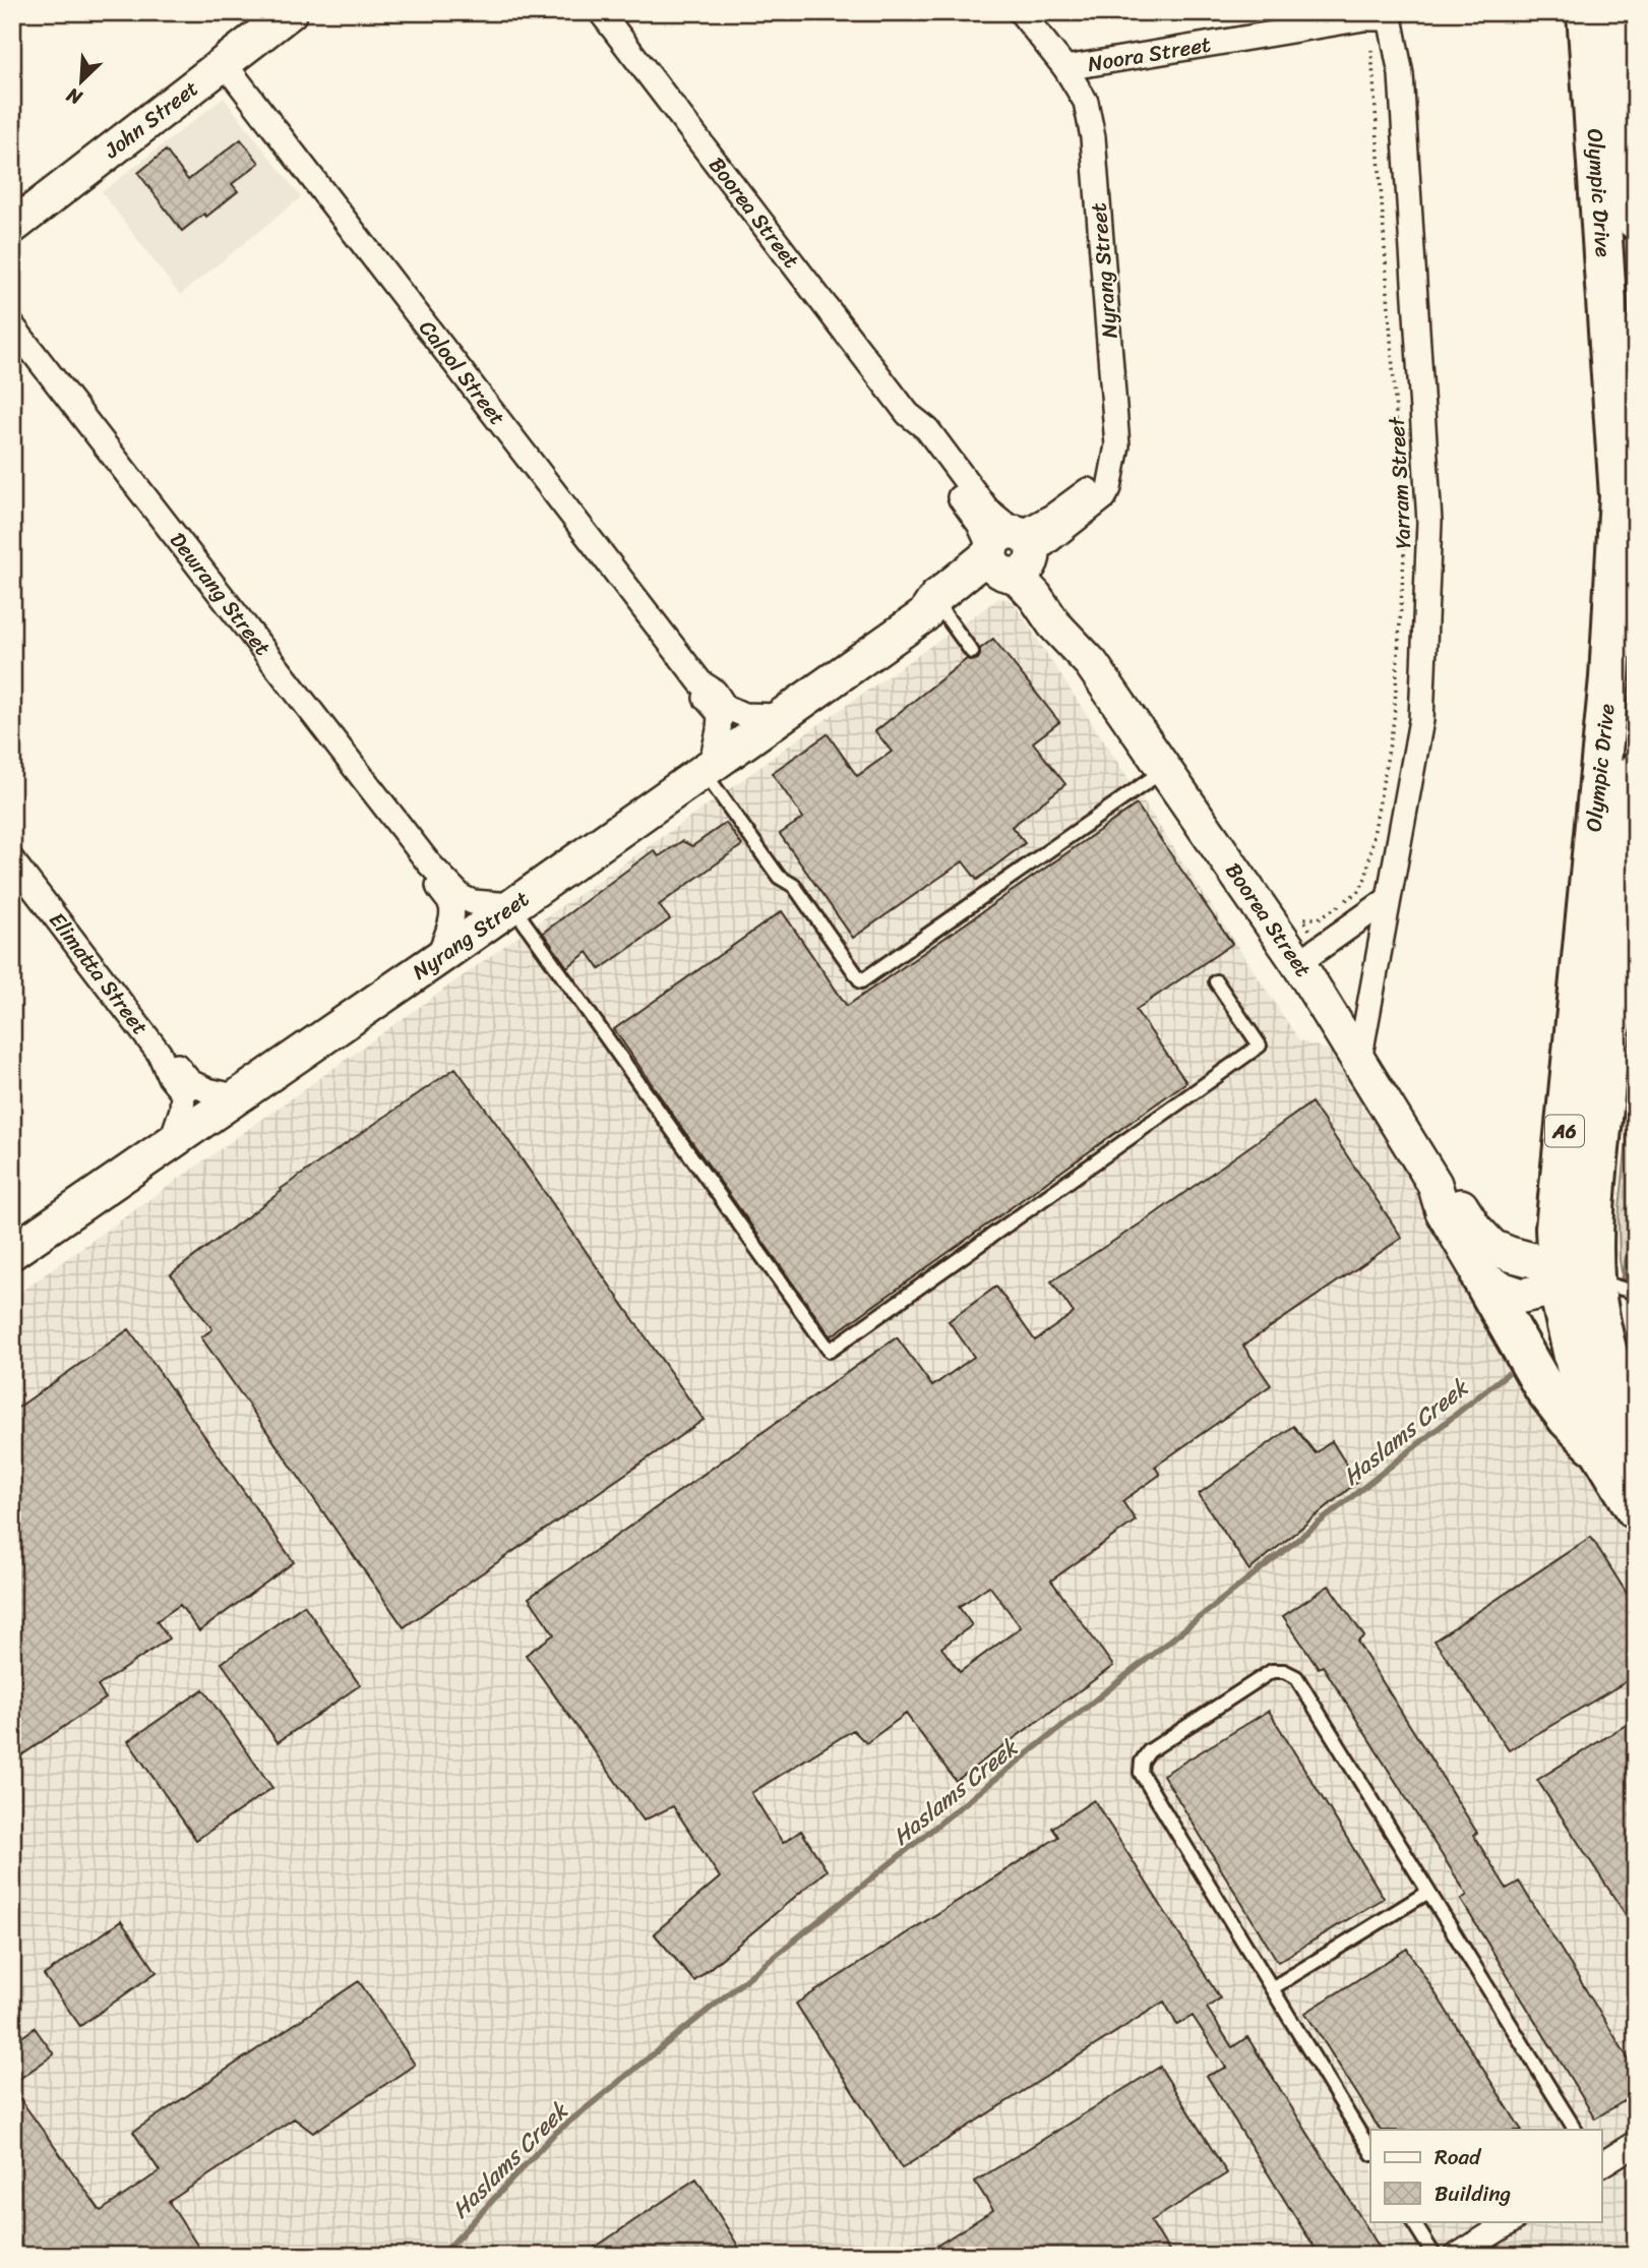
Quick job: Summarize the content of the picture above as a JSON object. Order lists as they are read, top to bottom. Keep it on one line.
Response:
{"streets":{"highway":["Olympic Drive","A6"],"street":["Noora Street","John Street","Boorea Street","Nyrang Street","Calool Street","Yarram Street","Dewrang Street","Elimatta Street"]},"crossings":[["Noora Street","Nyrang Street"],["Noora Street","Yarram Street"],["John Street","Calool Street"],["Olympic Drive","Boorea Street"],["Olympic Drive","A6"],["Boorea Street","Nyrang Street"],["Boorea Street","Yarram Street"],["Boorea Street","A6"],["Nyrang Street","Calool Street"],["Nyrang Street","Dewrang Street"],["Nyrang Street","Elimatta Street"]],"water":["Haslams Creek"],"legend":["Road","Building"],"north":"bottom left"}
